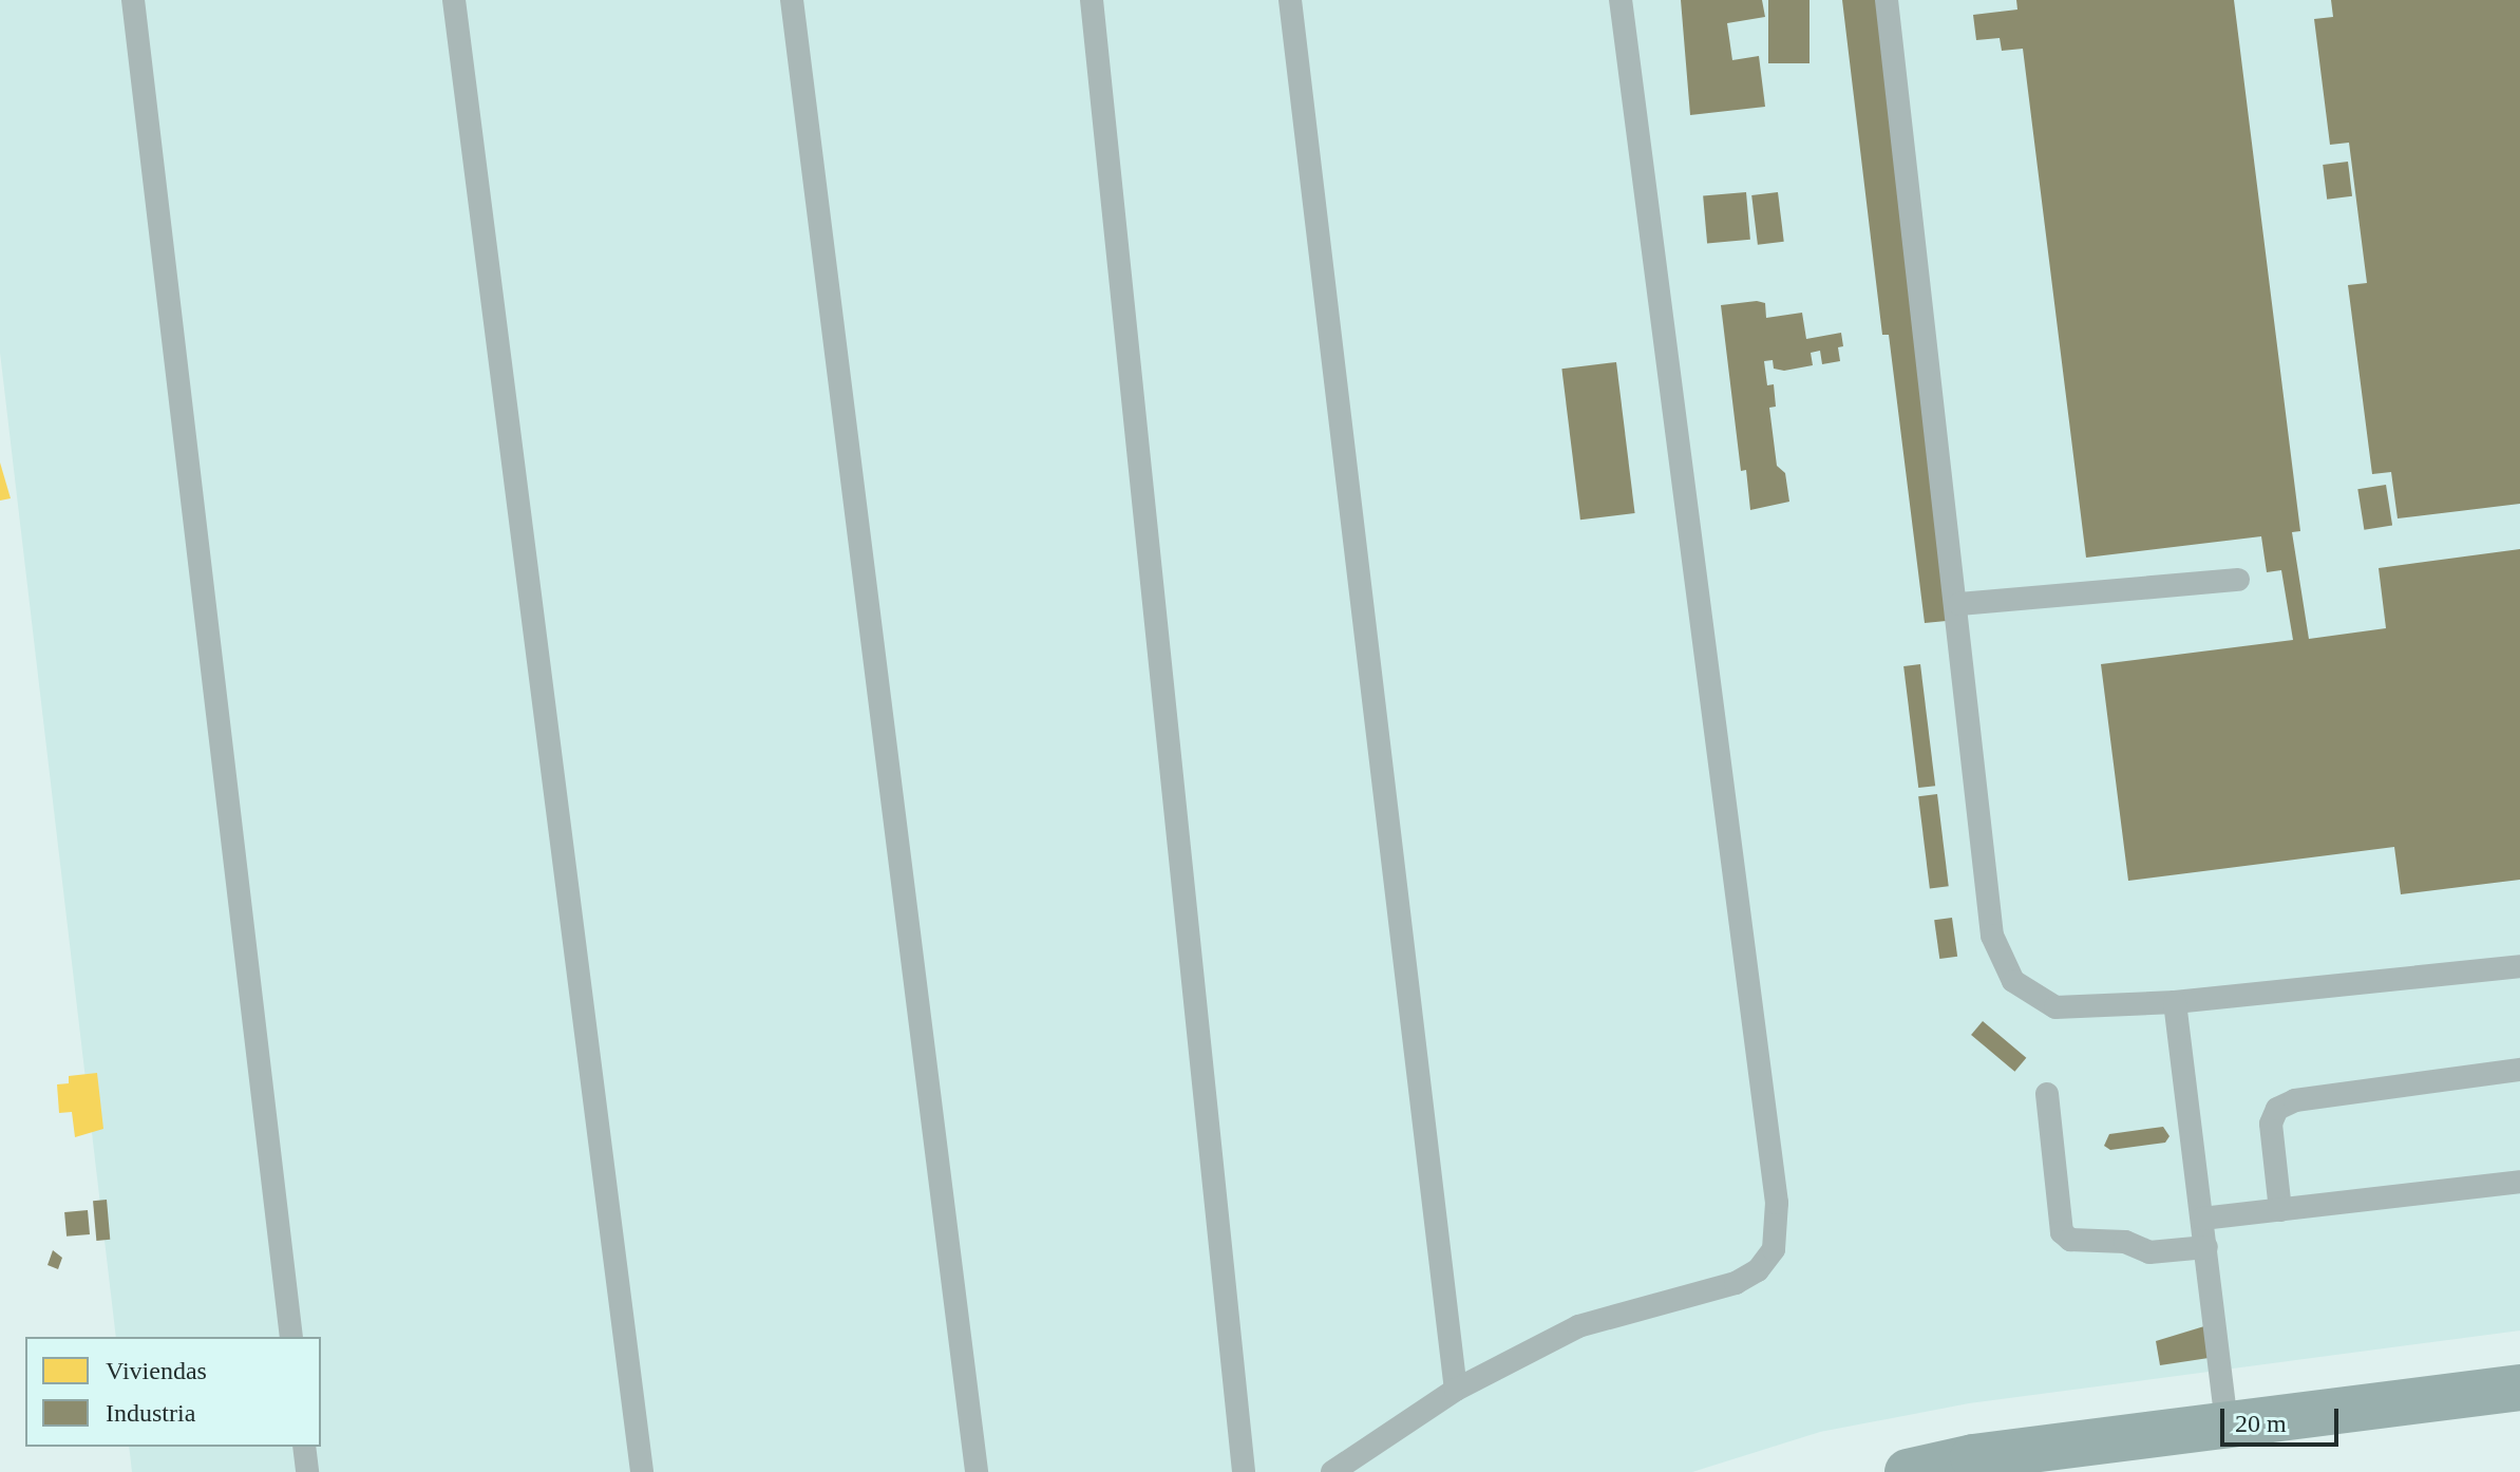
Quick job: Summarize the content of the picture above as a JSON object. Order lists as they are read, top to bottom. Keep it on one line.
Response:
{"legend":["Viviendas","Industria"],"scale_bar":"20 m"}
